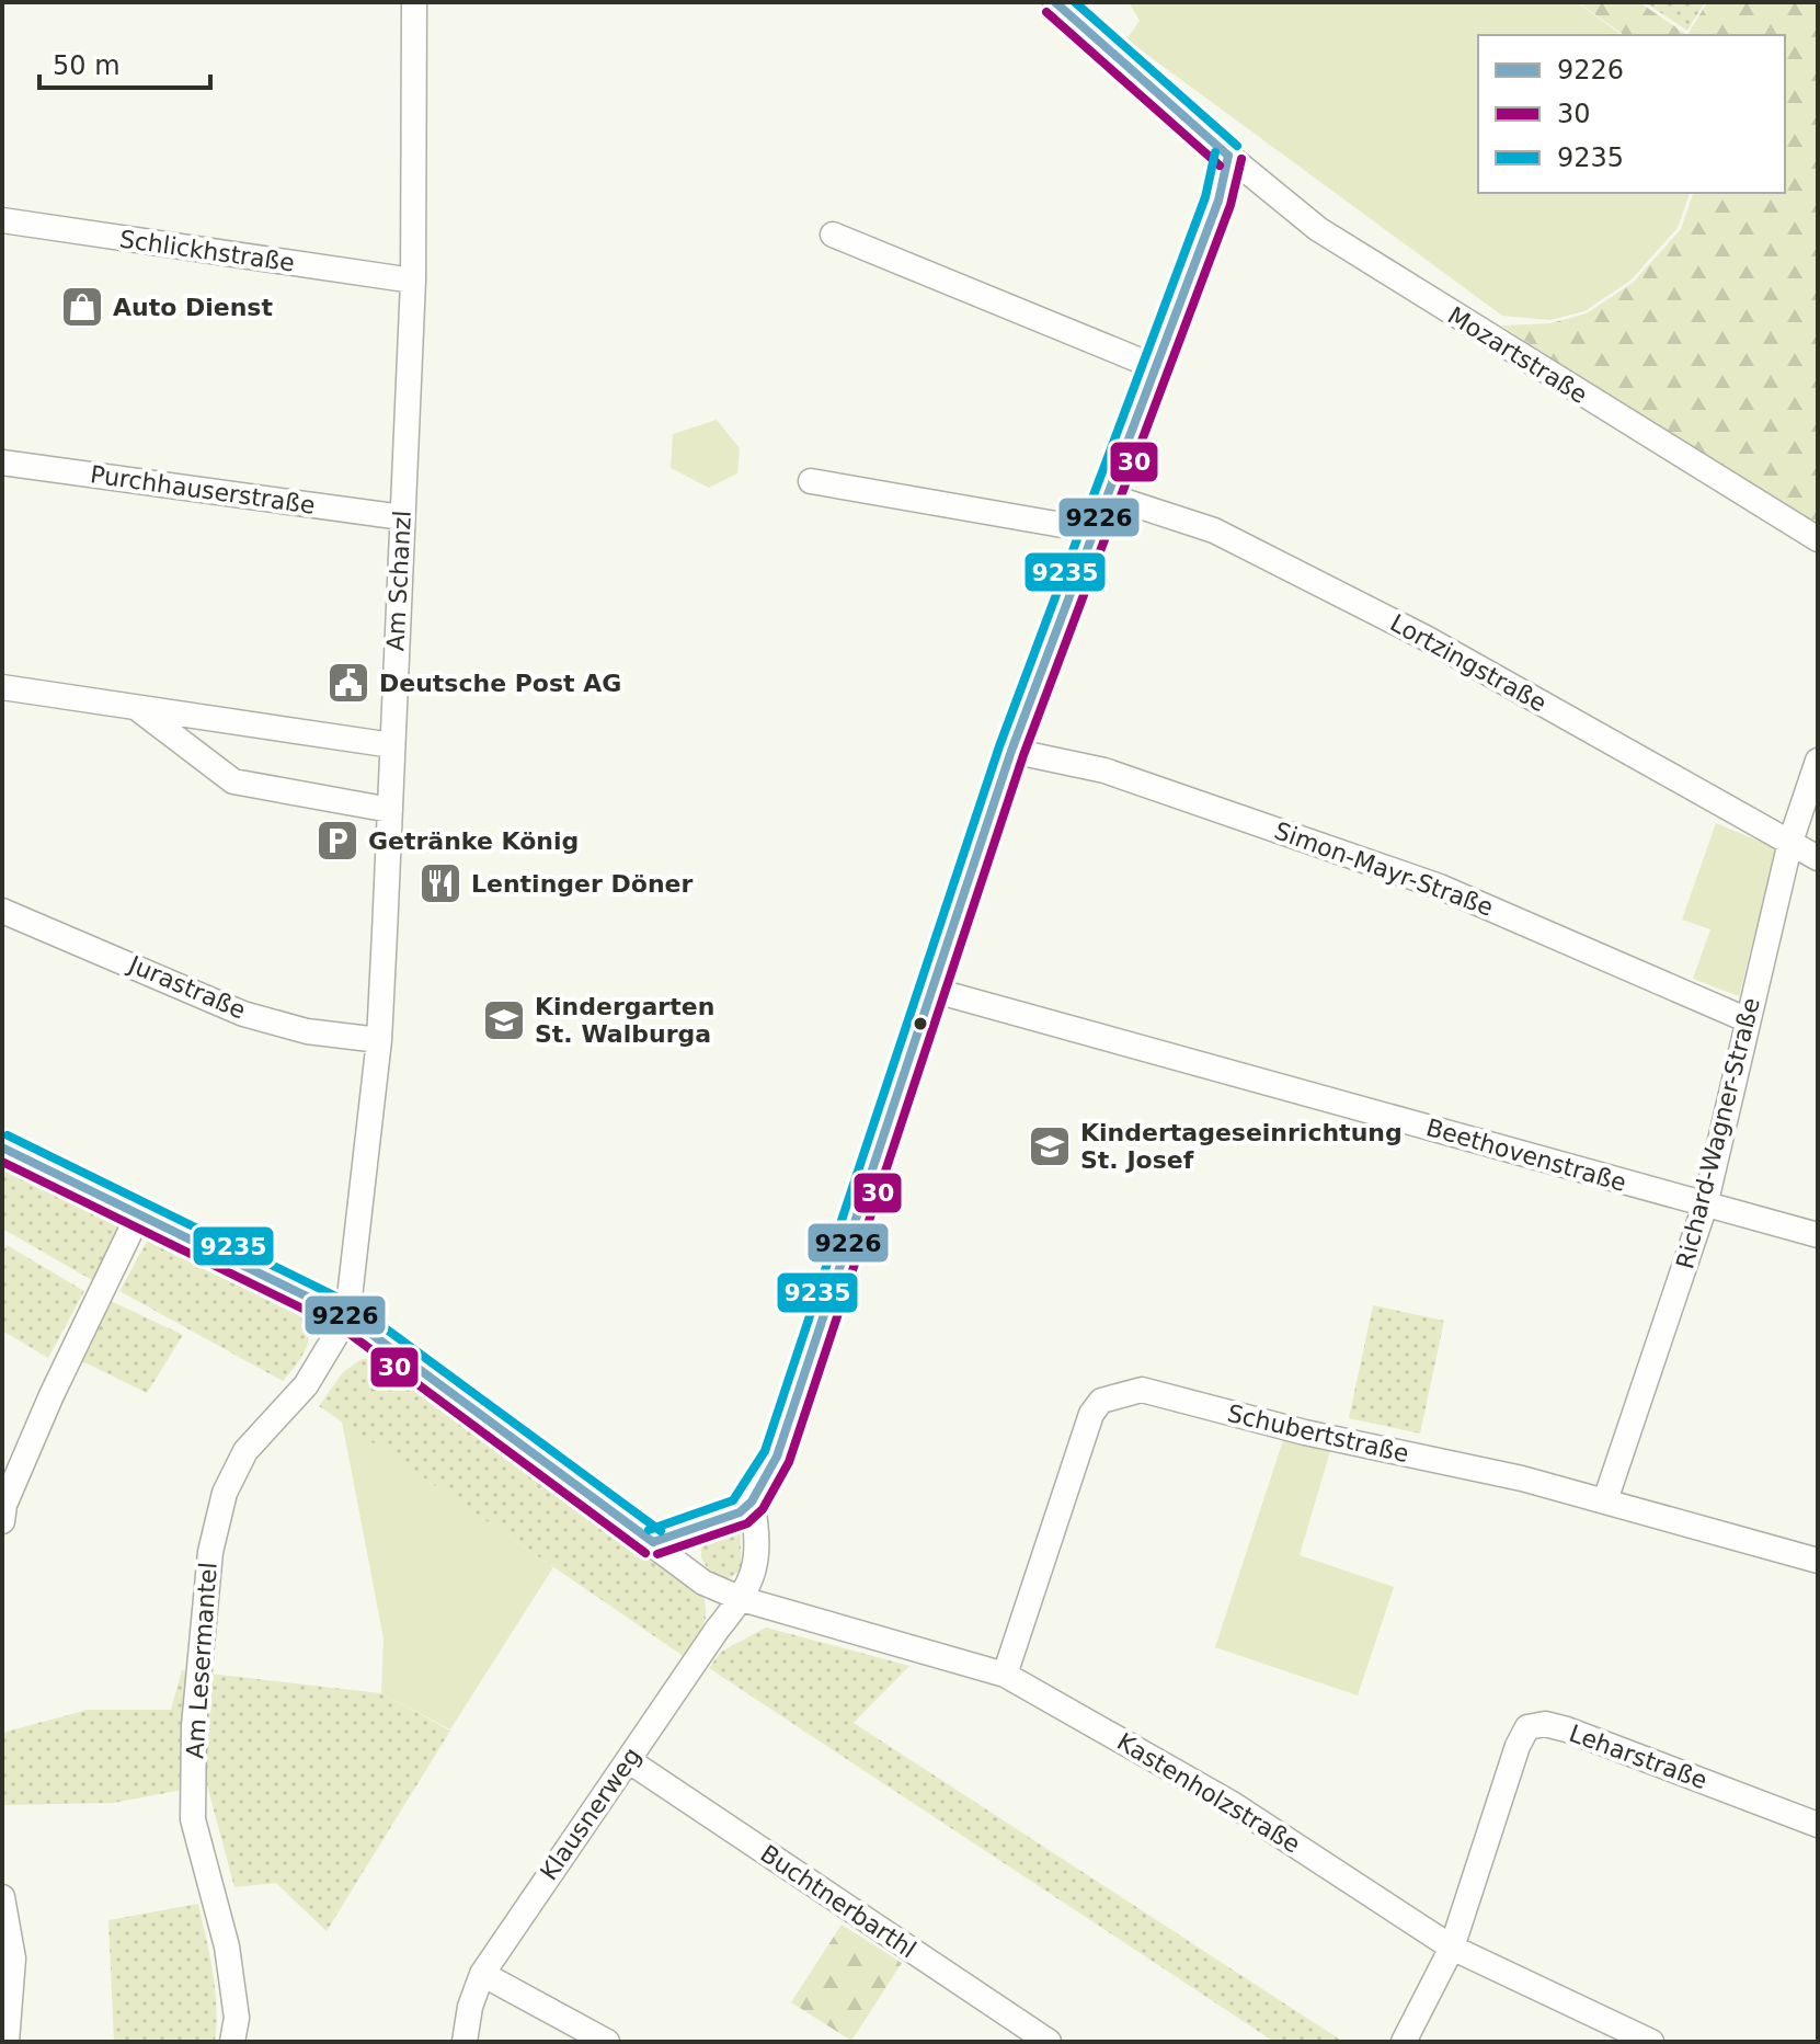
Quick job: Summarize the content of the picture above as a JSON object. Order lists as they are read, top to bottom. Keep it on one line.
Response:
{"streets":{"street":["Schlickhstraße","Mozartstraße","Purchhauserstraße","Am Schanzl","Lortzingstraße","Simon-Mayr-Straße","Jurastraße","Richard-Wagner-Straße","Beethovenstraße","Schubertstraße","Am Lesermantel","Leharstraße","Kastenholzstraße","Klausnerweg","Buchtnerbarthl"]},"crossings":[["Schlickhstraße","Am Schanzl"],["Purchhauserstraße","Am Schanzl"],["Am Schanzl","Jurastraße"],["Am Schanzl","Am Lesermantel"],["Am Schanzl","Kastenholzstraße"],["Lortzingstraße","Richard-Wagner-Straße"],["Simon-Mayr-Straße","Richard-Wagner-Straße"],["Richard-Wagner-Straße","Beethovenstraße"],["Richard-Wagner-Straße","Schubertstraße"],["Schubertstraße","Kastenholzstraße"],["Am Lesermantel","Kastenholzstraße"],["Leharstraße","Kastenholzstraße"],["Kastenholzstraße","Klausnerweg"],["Klausnerweg","Buchtnerbarthl"]],"places":{"shop":["Auto Dienst"],"public building":["Deutsche Post AG"],"parking":["Getränke König"],"restaurant":["Lentinger Döner"],"school or university":["Kindergarten St. Walburga","Kindertageseinrichtung St. Josef"]},"lines":["transit line 9226","transit line 9235","transit line 30"],"legend":["9226","30","9235"],"scale_bar":"50 m"}
